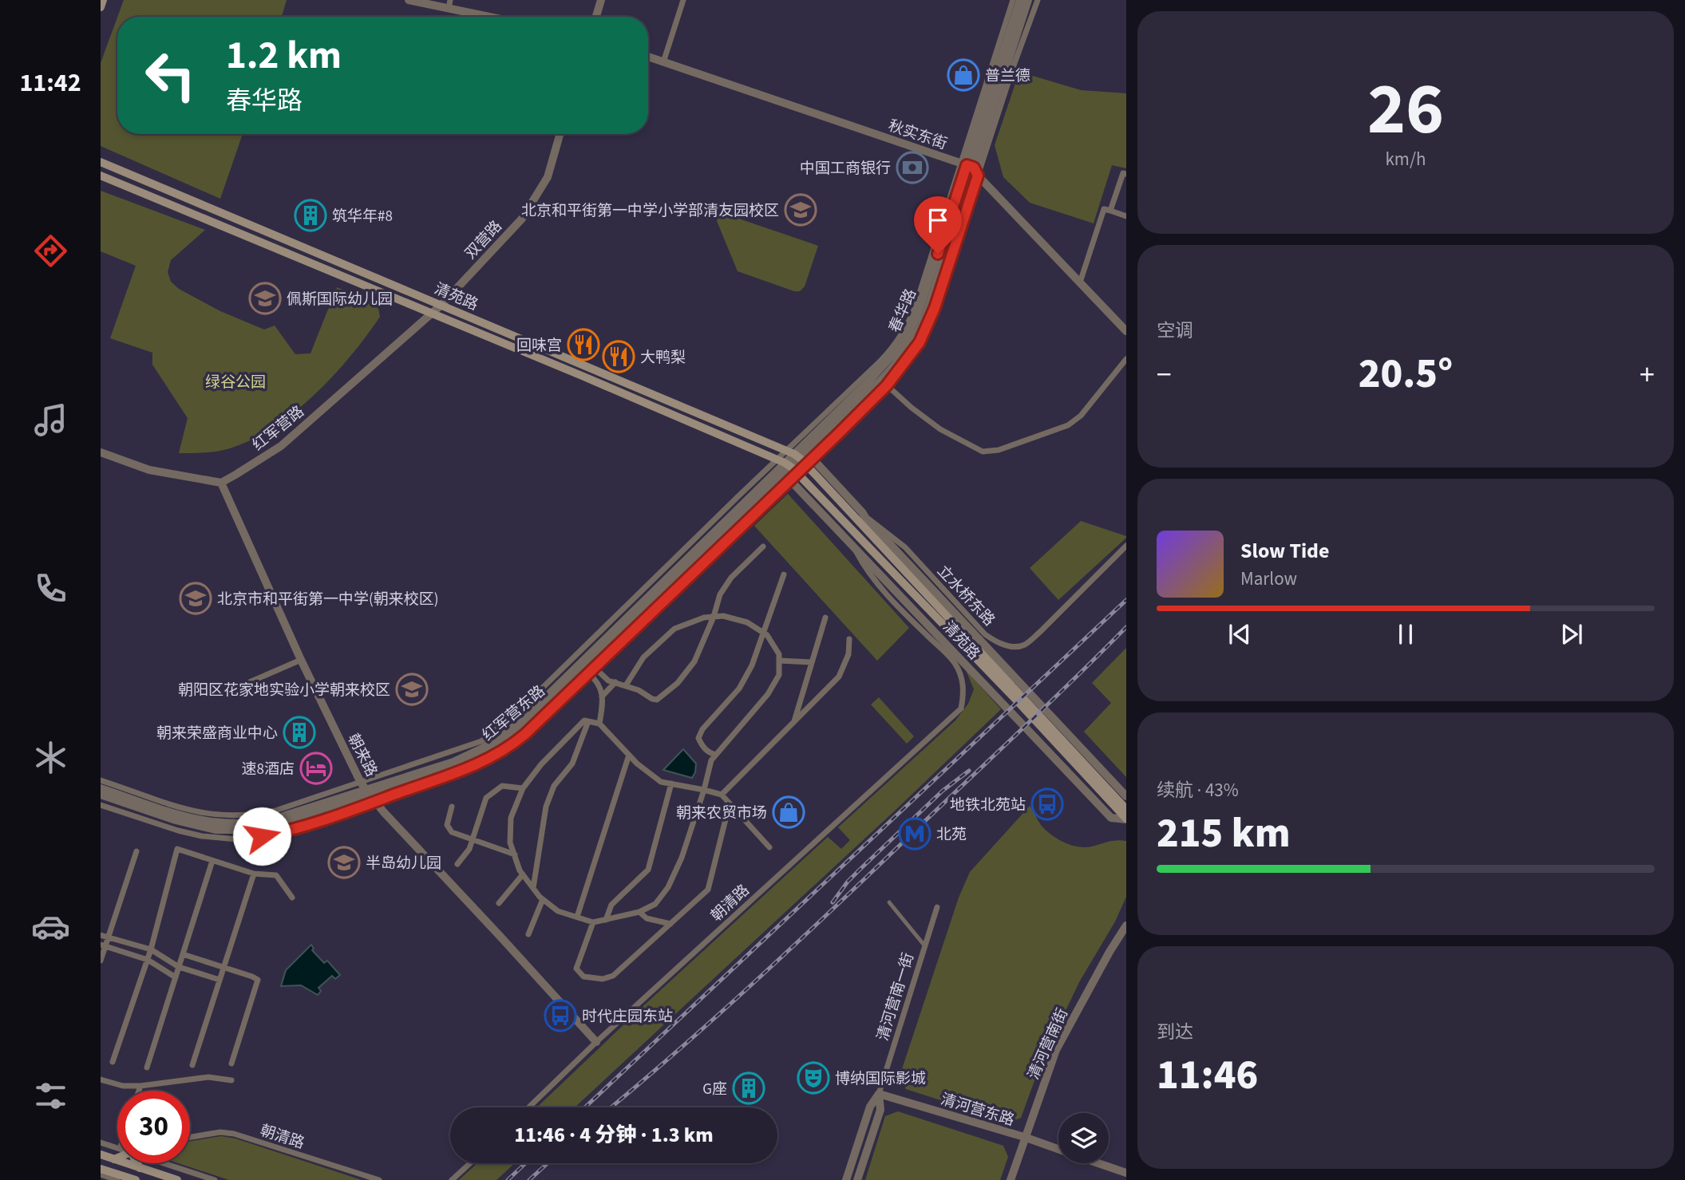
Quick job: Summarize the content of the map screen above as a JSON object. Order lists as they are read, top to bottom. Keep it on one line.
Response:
{"streets":{"main road":["清苑路"],"street":["秋实东街","双营路","春华路","红军营路","立水桥东路","红军营东路","朝来路","朝清路","清河营南一街","清河营南街","清河营东路"]},"crossings":[["秋实东街","春华路"],["双营路","清苑路"],["双营路","红军营路"],["清苑路","春华路"],["清苑路","红军营路"],["清苑路","立水桥东路"],["清苑路","红军营东路"],["清苑路","朝清路"],["春华路","红军营东路"],["红军营路","朝来路"],["红军营东路","朝来路"],["朝来路","朝清路"],["清河营南一街","清河营东路"],["清河营南街","清河营东路"]],"parks":["绿谷公园"],"places":{"shop":["普兰德","朝来农贸市场"],"bank":["中国工商银行"],"school or university":["北京和平街第一中学小学部清友园校区","佩斯国际幼儿园","北京市和平街第一中学(朝来校区)","朝阳区花家地实验小学朝来校区","半岛幼儿园"],"building":["筑华年#8","朝来荣盛商业中心","G座"],"restaurant":["回味宫","大鸭梨"],"hotel":["速8酒店"],"bus stop":["地铁北苑站","时代庄园东站"],"metro station":["北苑"],"theatre":["博纳国际影城"]},"page":{"tabs":"11:42","tile":[["26","km/h"],"空调",["续航 · 43%","215 km"],["到达","11:46"]],"turn":["1.2 km","春华路"],"heat":["−","20.5°","+"],"song":["Slow Tide","Marlow"],"limit":"30","trip":"11:46 · 4 分钟 · 1.3 km"}}
